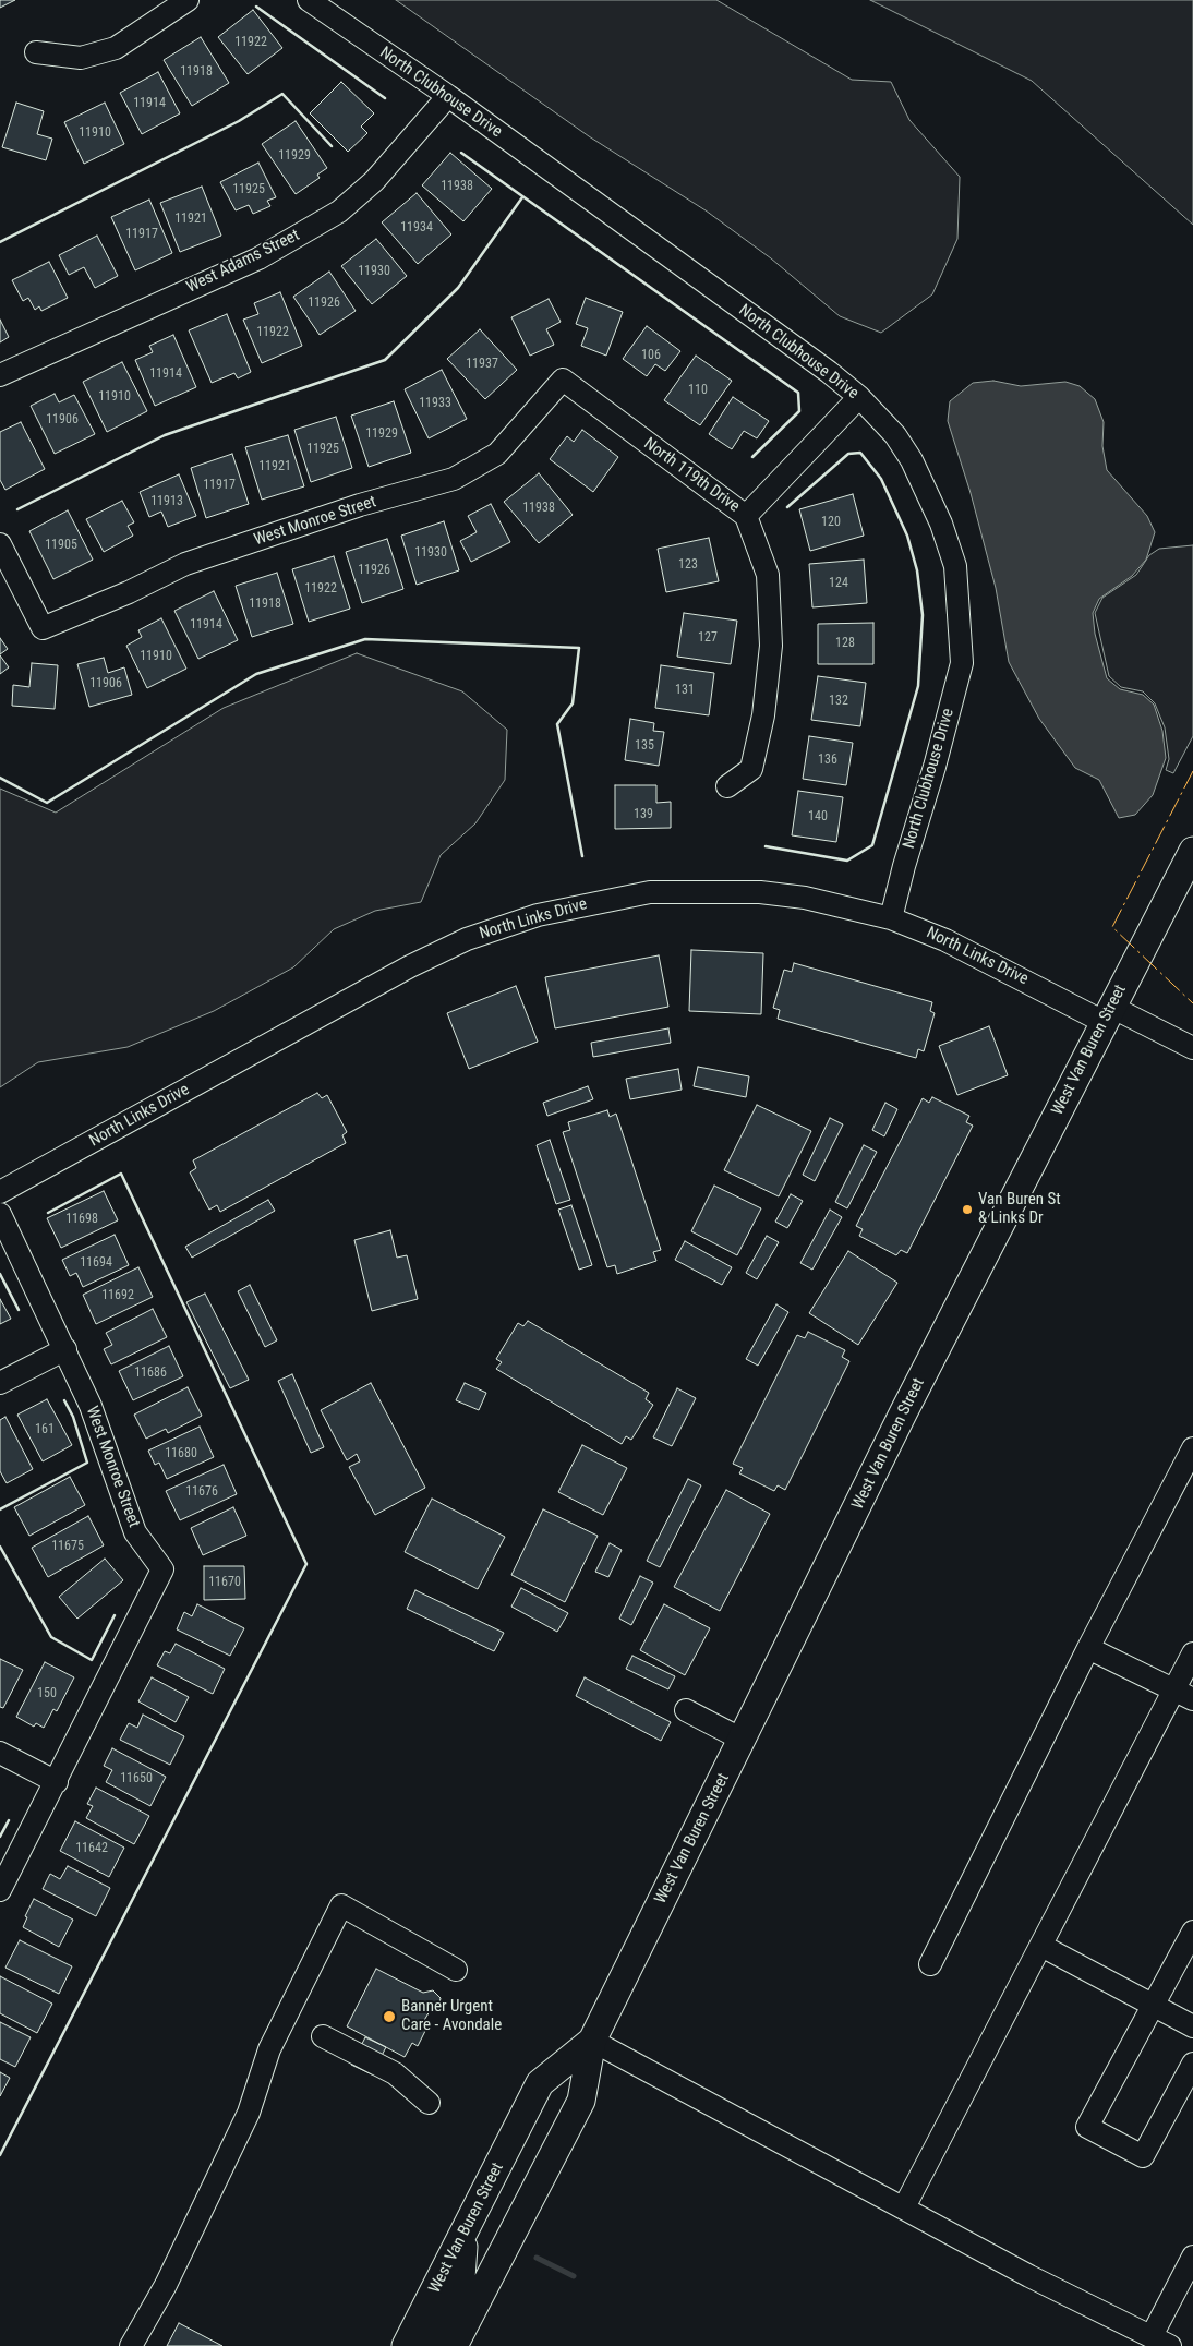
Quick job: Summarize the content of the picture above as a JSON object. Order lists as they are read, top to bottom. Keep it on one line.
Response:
{"streets":{"main road":["West Van Buren Street"],"street":["North Clubhouse Drive","West Adams Street","North 119th Drive","West Monroe Street","North Links Drive"]},"crossings":[["North Clubhouse Drive","West Adams Street"],["North Clubhouse Drive","North Links Drive"],["North 119th Drive","West Monroe Street"],["North Links Drive","West Van Buren Street"]],"places":["Van Buren St & Links Dr","Banner Urgent Care - Avondale"],"house_numbers":["11922","11918","11914","11910","11929","11938","11925","11921","11934","11917","11930","11926","11922","106","11937","11914","110","11910","11933","11906","11929","11925","11921","11917","11913","11938","120","11905","11930","123","11926","124","11922","11918","11914","127","128","11910","11906","131","132","135","136","139","140","11698","11694","11692","11686","161","11680","11676","11675","11670","150","11650","11642"]}
